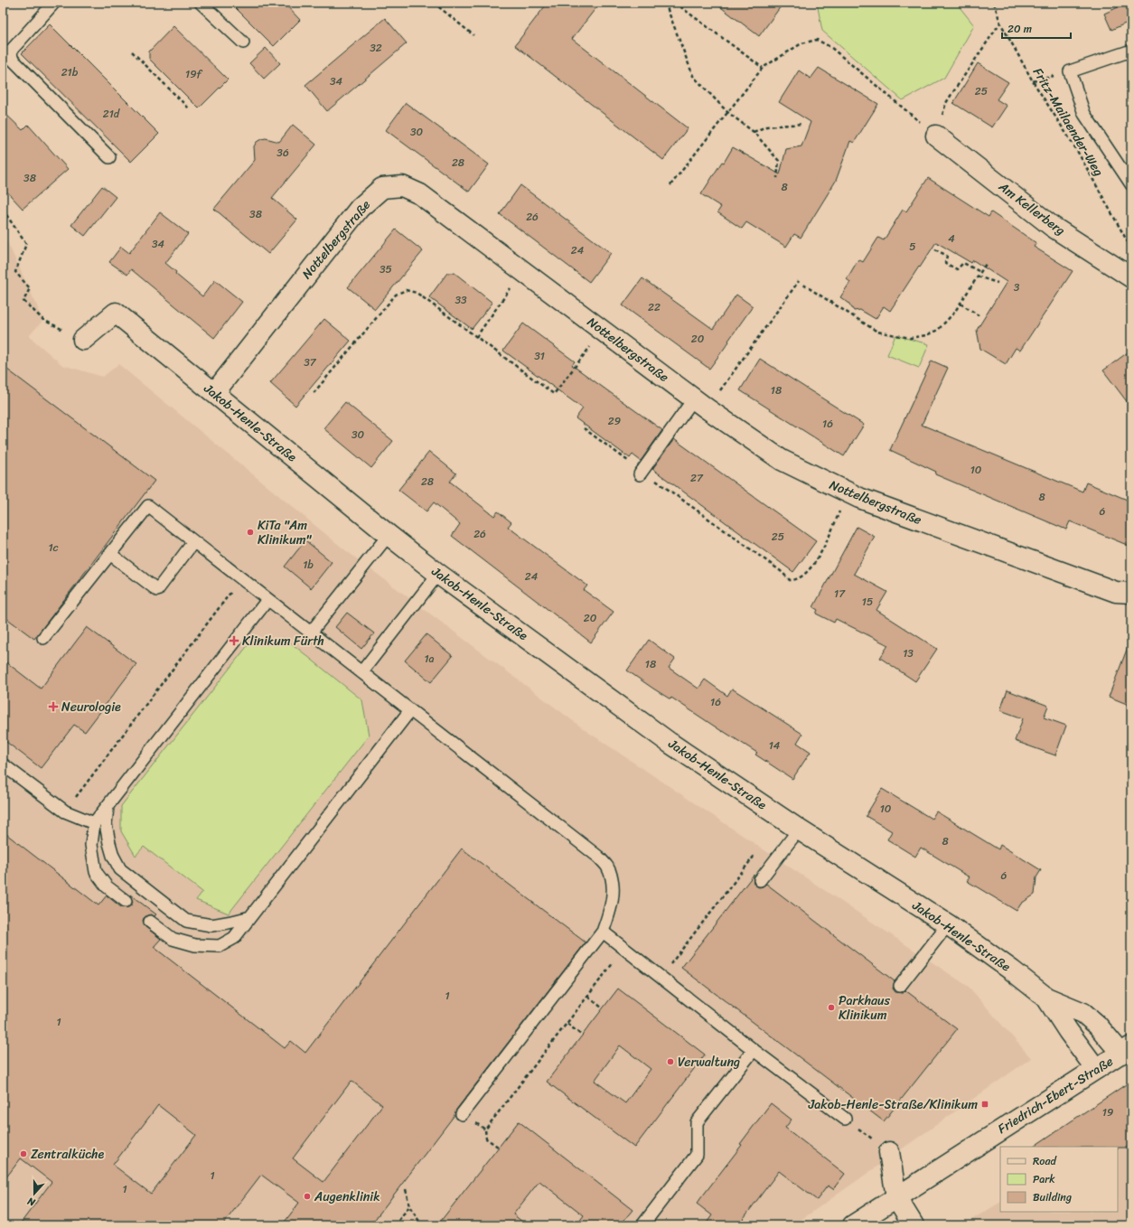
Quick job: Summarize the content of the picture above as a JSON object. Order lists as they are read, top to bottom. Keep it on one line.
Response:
{"streets":{"street":["Am Kellerberg","Nottelbergstraße","Jakob-Henle-Straße","Friedrich-Ebert-Straße"],"path":["Fritz-Mailaender-Weg"]},"crossings":[["Nottelbergstraße","Jakob-Henle-Straße"],["Jakob-Henle-Straße","Friedrich-Ebert-Straße"]],"places":{"other":["KiTa \"Am Klinikum\"","Parkhaus Klinikum","Verwaltung","Zentralküche","Augenklinik"],"health":["Klinikum Fürth","Neurologie"],"transit":["Jakob-Henle-Straße/Klinikum"]},"house_numbers":["32","21b","19f","34","25","21d","30","36","28","38","8","38","26","4","34","5","24","35","3","33","22","20","31","37","18","29","16","30","10","27","28","8","6","26","25","1c","1b","24","17","15","20","13","1a","18","16","14","10","8","6","1","1","19","1","1"],"legend":["Road","Park","Building"],"scale_bar":"20 m","north":"bottom"}
